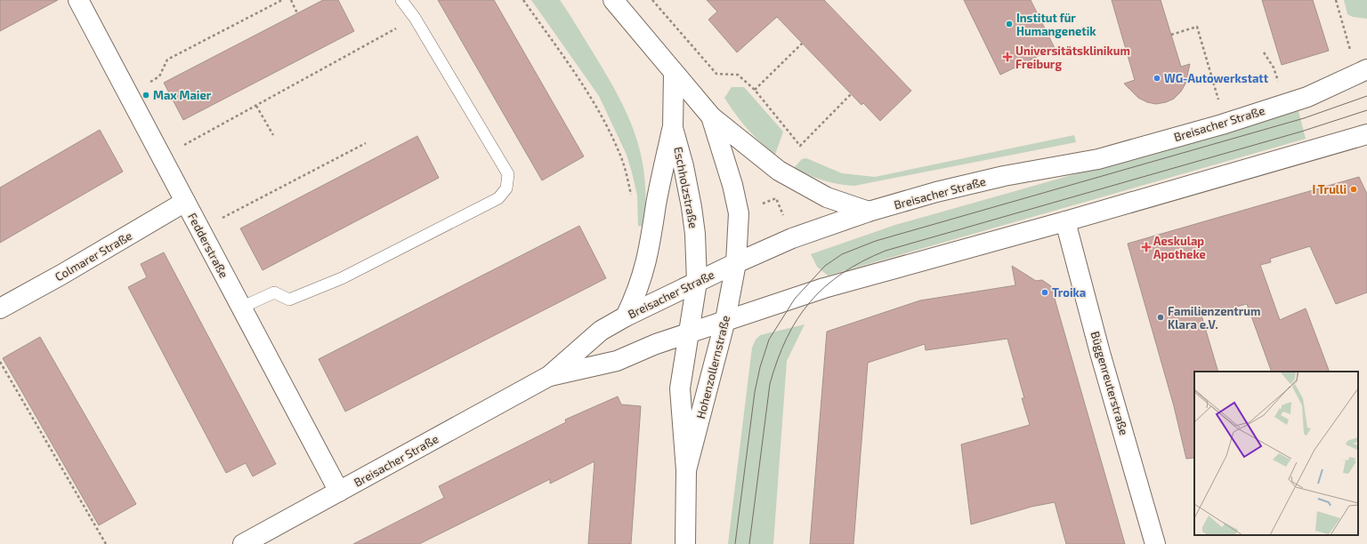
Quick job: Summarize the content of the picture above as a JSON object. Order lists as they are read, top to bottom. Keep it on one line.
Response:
{"streets":{"main road":["Breisacher Straße","Eschholzstraße","Fedderstraße","Colmarer Straße","Hohenzollernstraße","Büggenreuterstraße"]},"crossings":[["Breisacher Straße","Eschholzstraße"],["Breisacher Straße","Fedderstraße"],["Breisacher Straße","Hohenzollernstraße"],["Breisacher Straße","Büggenreuterstraße"],["Eschholzstraße","Hohenzollernstraße"],["Fedderstraße","Colmarer Straße"]],"places":{"other":["Institut für Humangenetik","WG-Autowerkstatt","Max Maier","I Trulli","Troika","Familienzentrum Klara e.V."],"health":["Universitätsklinikum Freiburg","Aeskulap Apotheke"]}}
